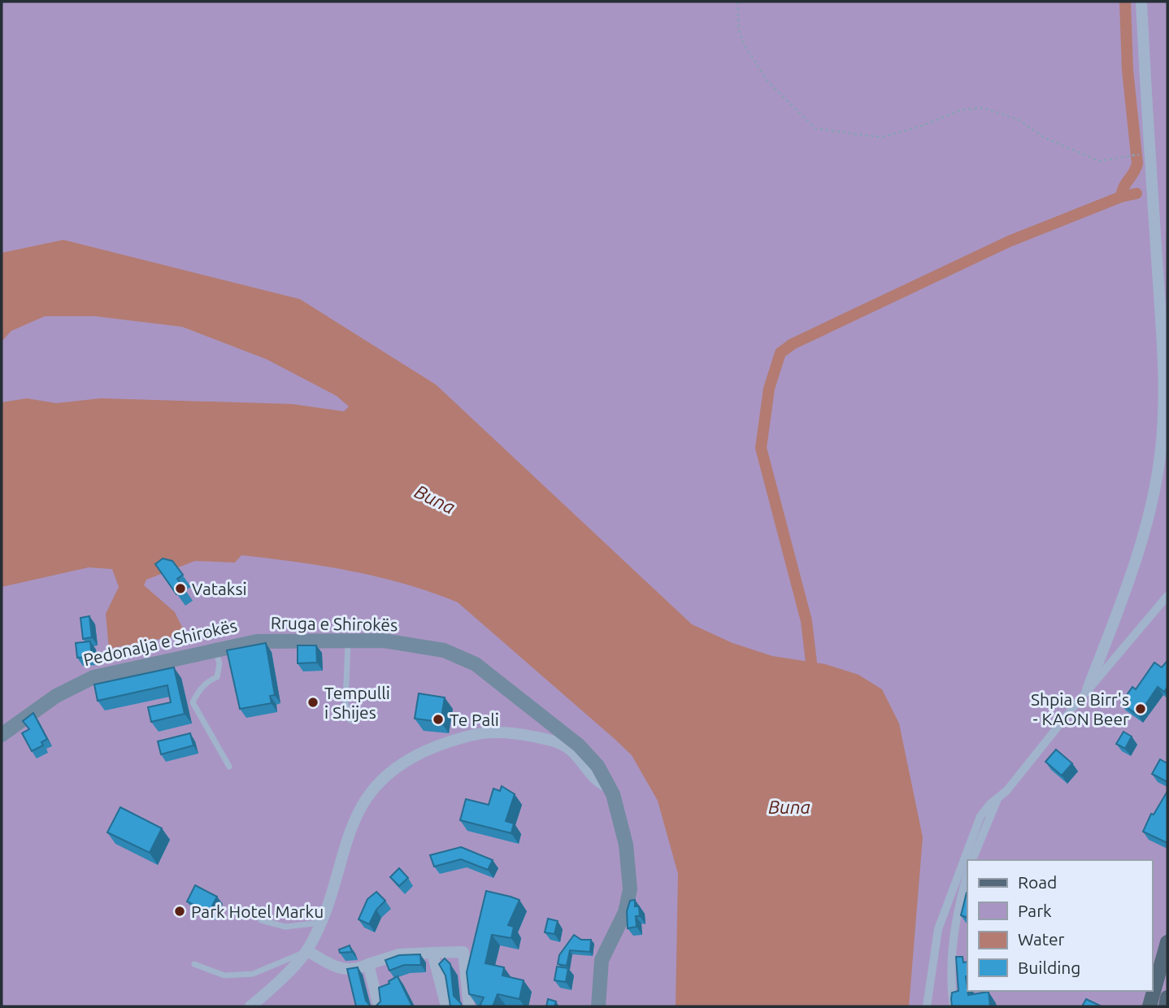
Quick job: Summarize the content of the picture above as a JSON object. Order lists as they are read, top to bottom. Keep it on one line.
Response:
{"streets":{"main road":["Rruga e Shirokës"]},"water":["Buna"],"places":["Vataksi","Tempulli i Shijes","Shpia e Birr's - KAON Beer","Te Pali","Park Hotel Marku"],"legend":["Road","Park","Water","Building"]}
